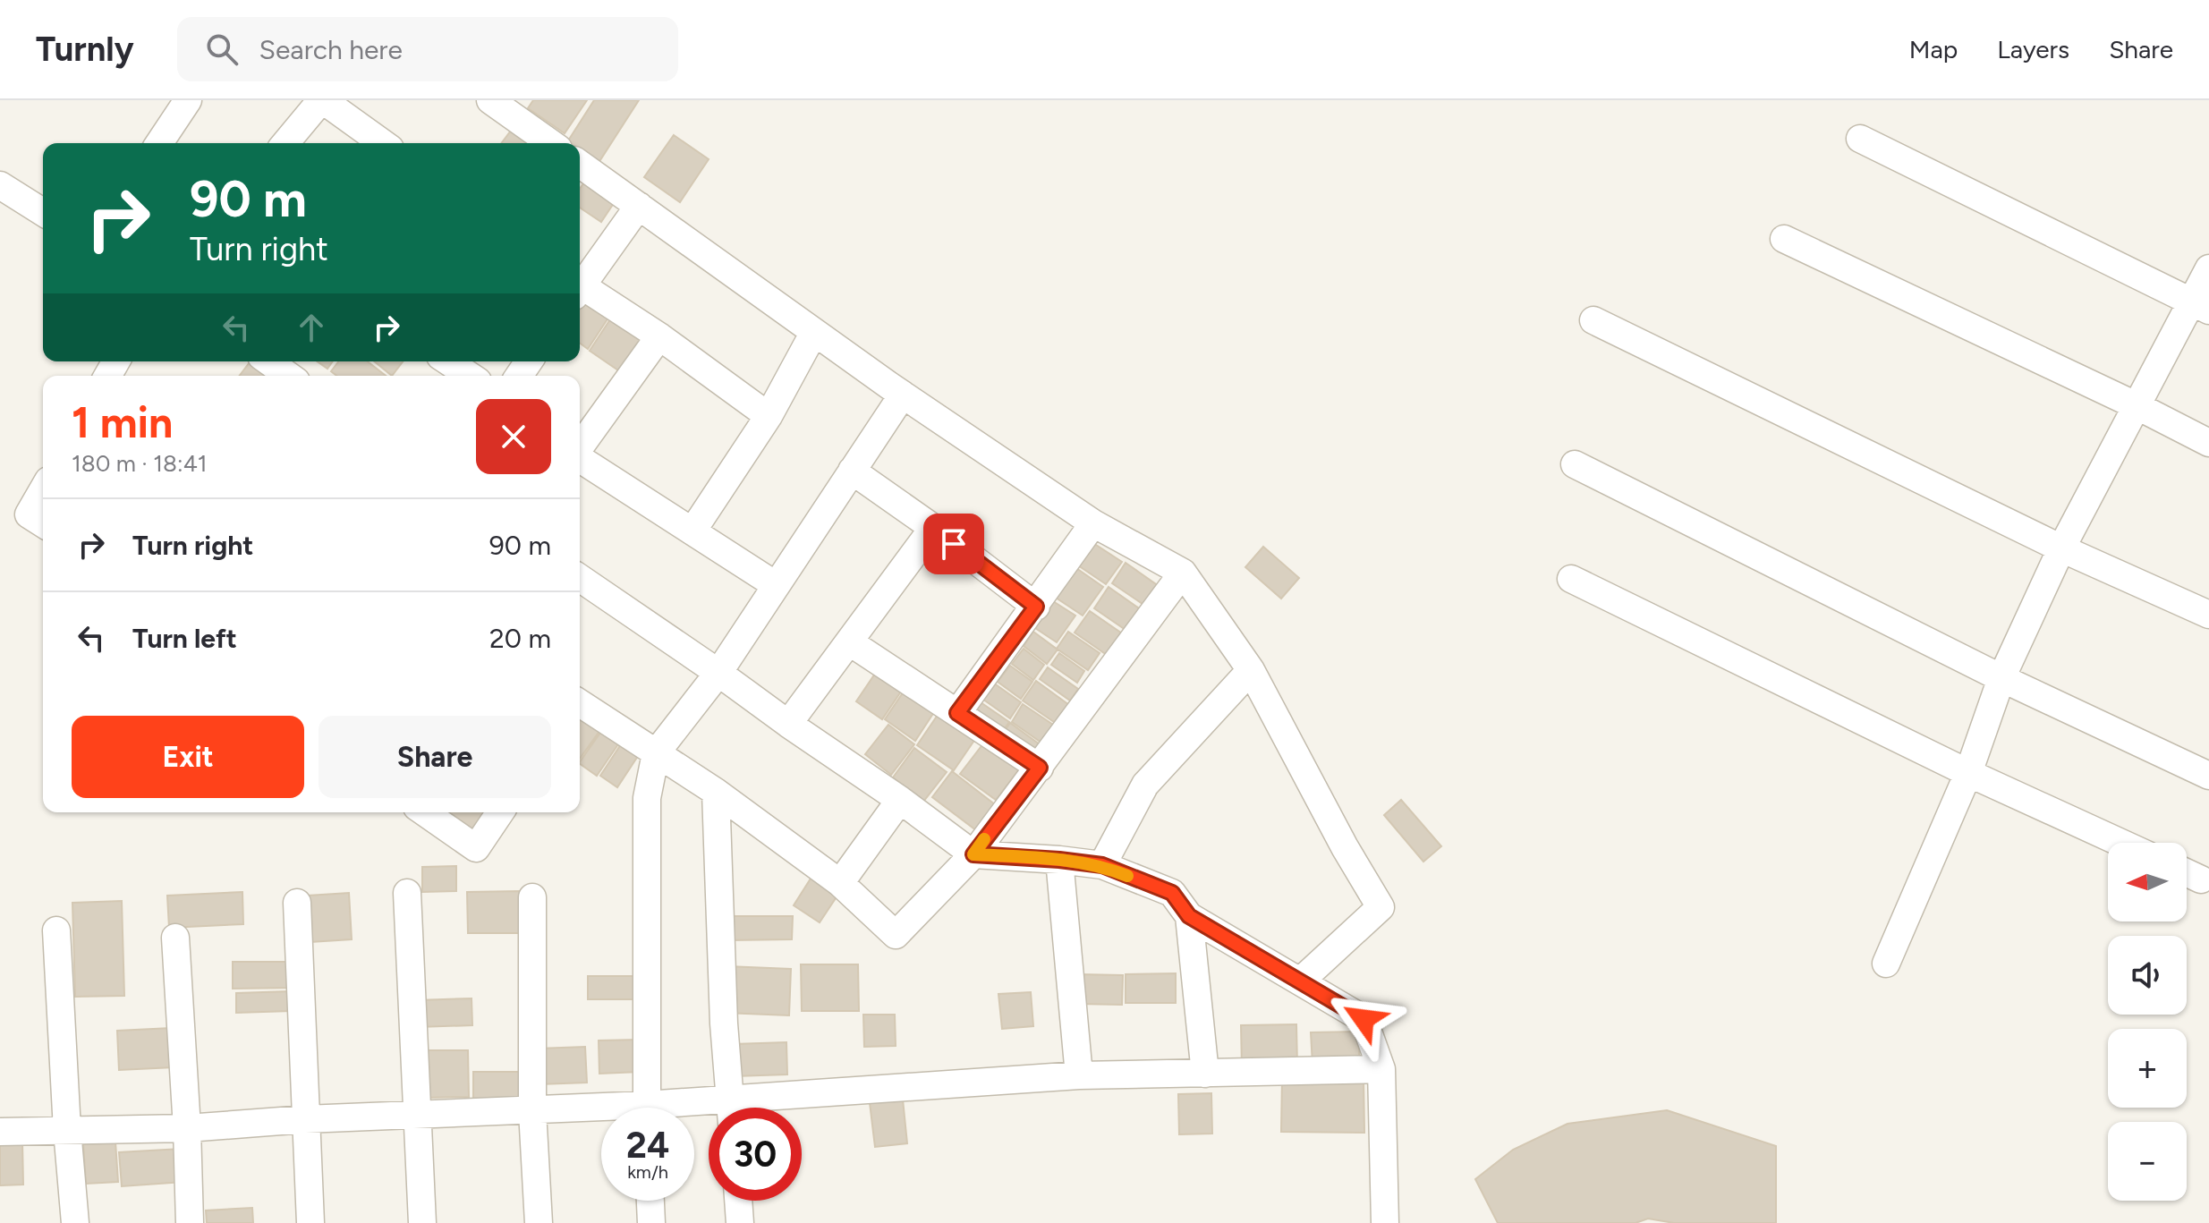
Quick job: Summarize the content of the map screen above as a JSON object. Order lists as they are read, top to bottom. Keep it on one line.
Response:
{"north":"left","page":{"header":"Turnly","search":"Search here","nav":["Map","Layers","Share"],"turn":["90 m","Turn right"],"heading":["1 min","180 m · 18:41"],"list":[{"name":"Turn right","value":"90 m"},{"name":"Turn left","value":"20 m"}],"buttons":["Exit","Share"],"map_buttons":["+","−"],"speed":"24 km/h","limit":"30"}}
